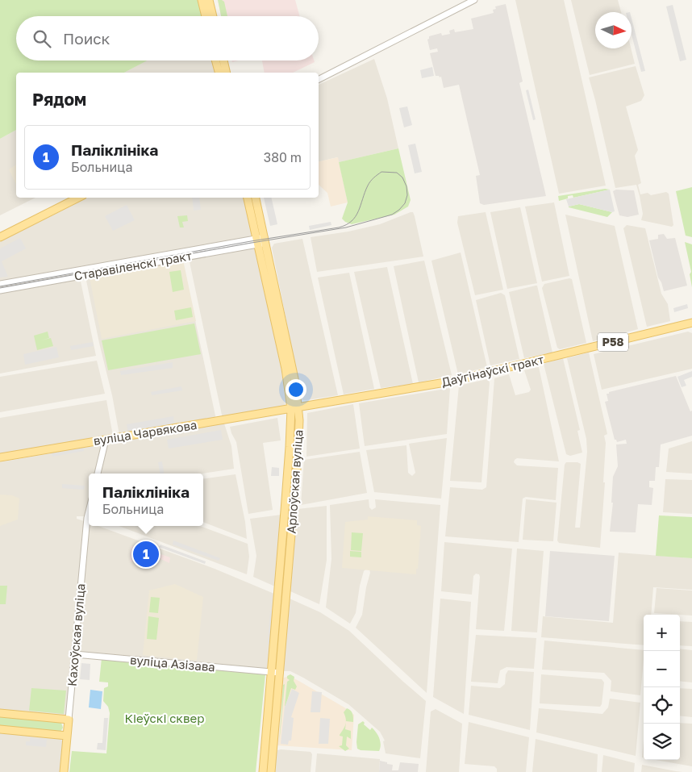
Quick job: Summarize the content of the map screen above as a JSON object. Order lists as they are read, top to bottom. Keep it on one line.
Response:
{"streets":{"main road":["Р58","Даўгінаўскі тракт","вуліца Чарвякова","Арлоўская вуліца","Кахоўская вуліца"],"street":["Старавіленскі тракт","вуліца Азізава"]},"crossings":[["Старавіленскі тракт","Арлоўская вуліца"],["Даўгінаўскі тракт","вуліца Чарвякова"],["Даўгінаўскі тракт","Арлоўская вуліца"],["вуліца Чарвякова","Арлоўская вуліца"],["Арлоўская вуліца","вуліца Азізава"],["Кахоўская вуліца","вуліца Азізава"]],"parks":["Кіеўскі сквер"],"north":"right","page":{"search":"Поиск","heading":"Рядом","list":[{"mark":"1","name":"Паліклініка","note":"Больница","value":"380 m"}],"popup":["Паліклініка","Больница"],"pins":"1","map_buttons":["+","−"]}}
